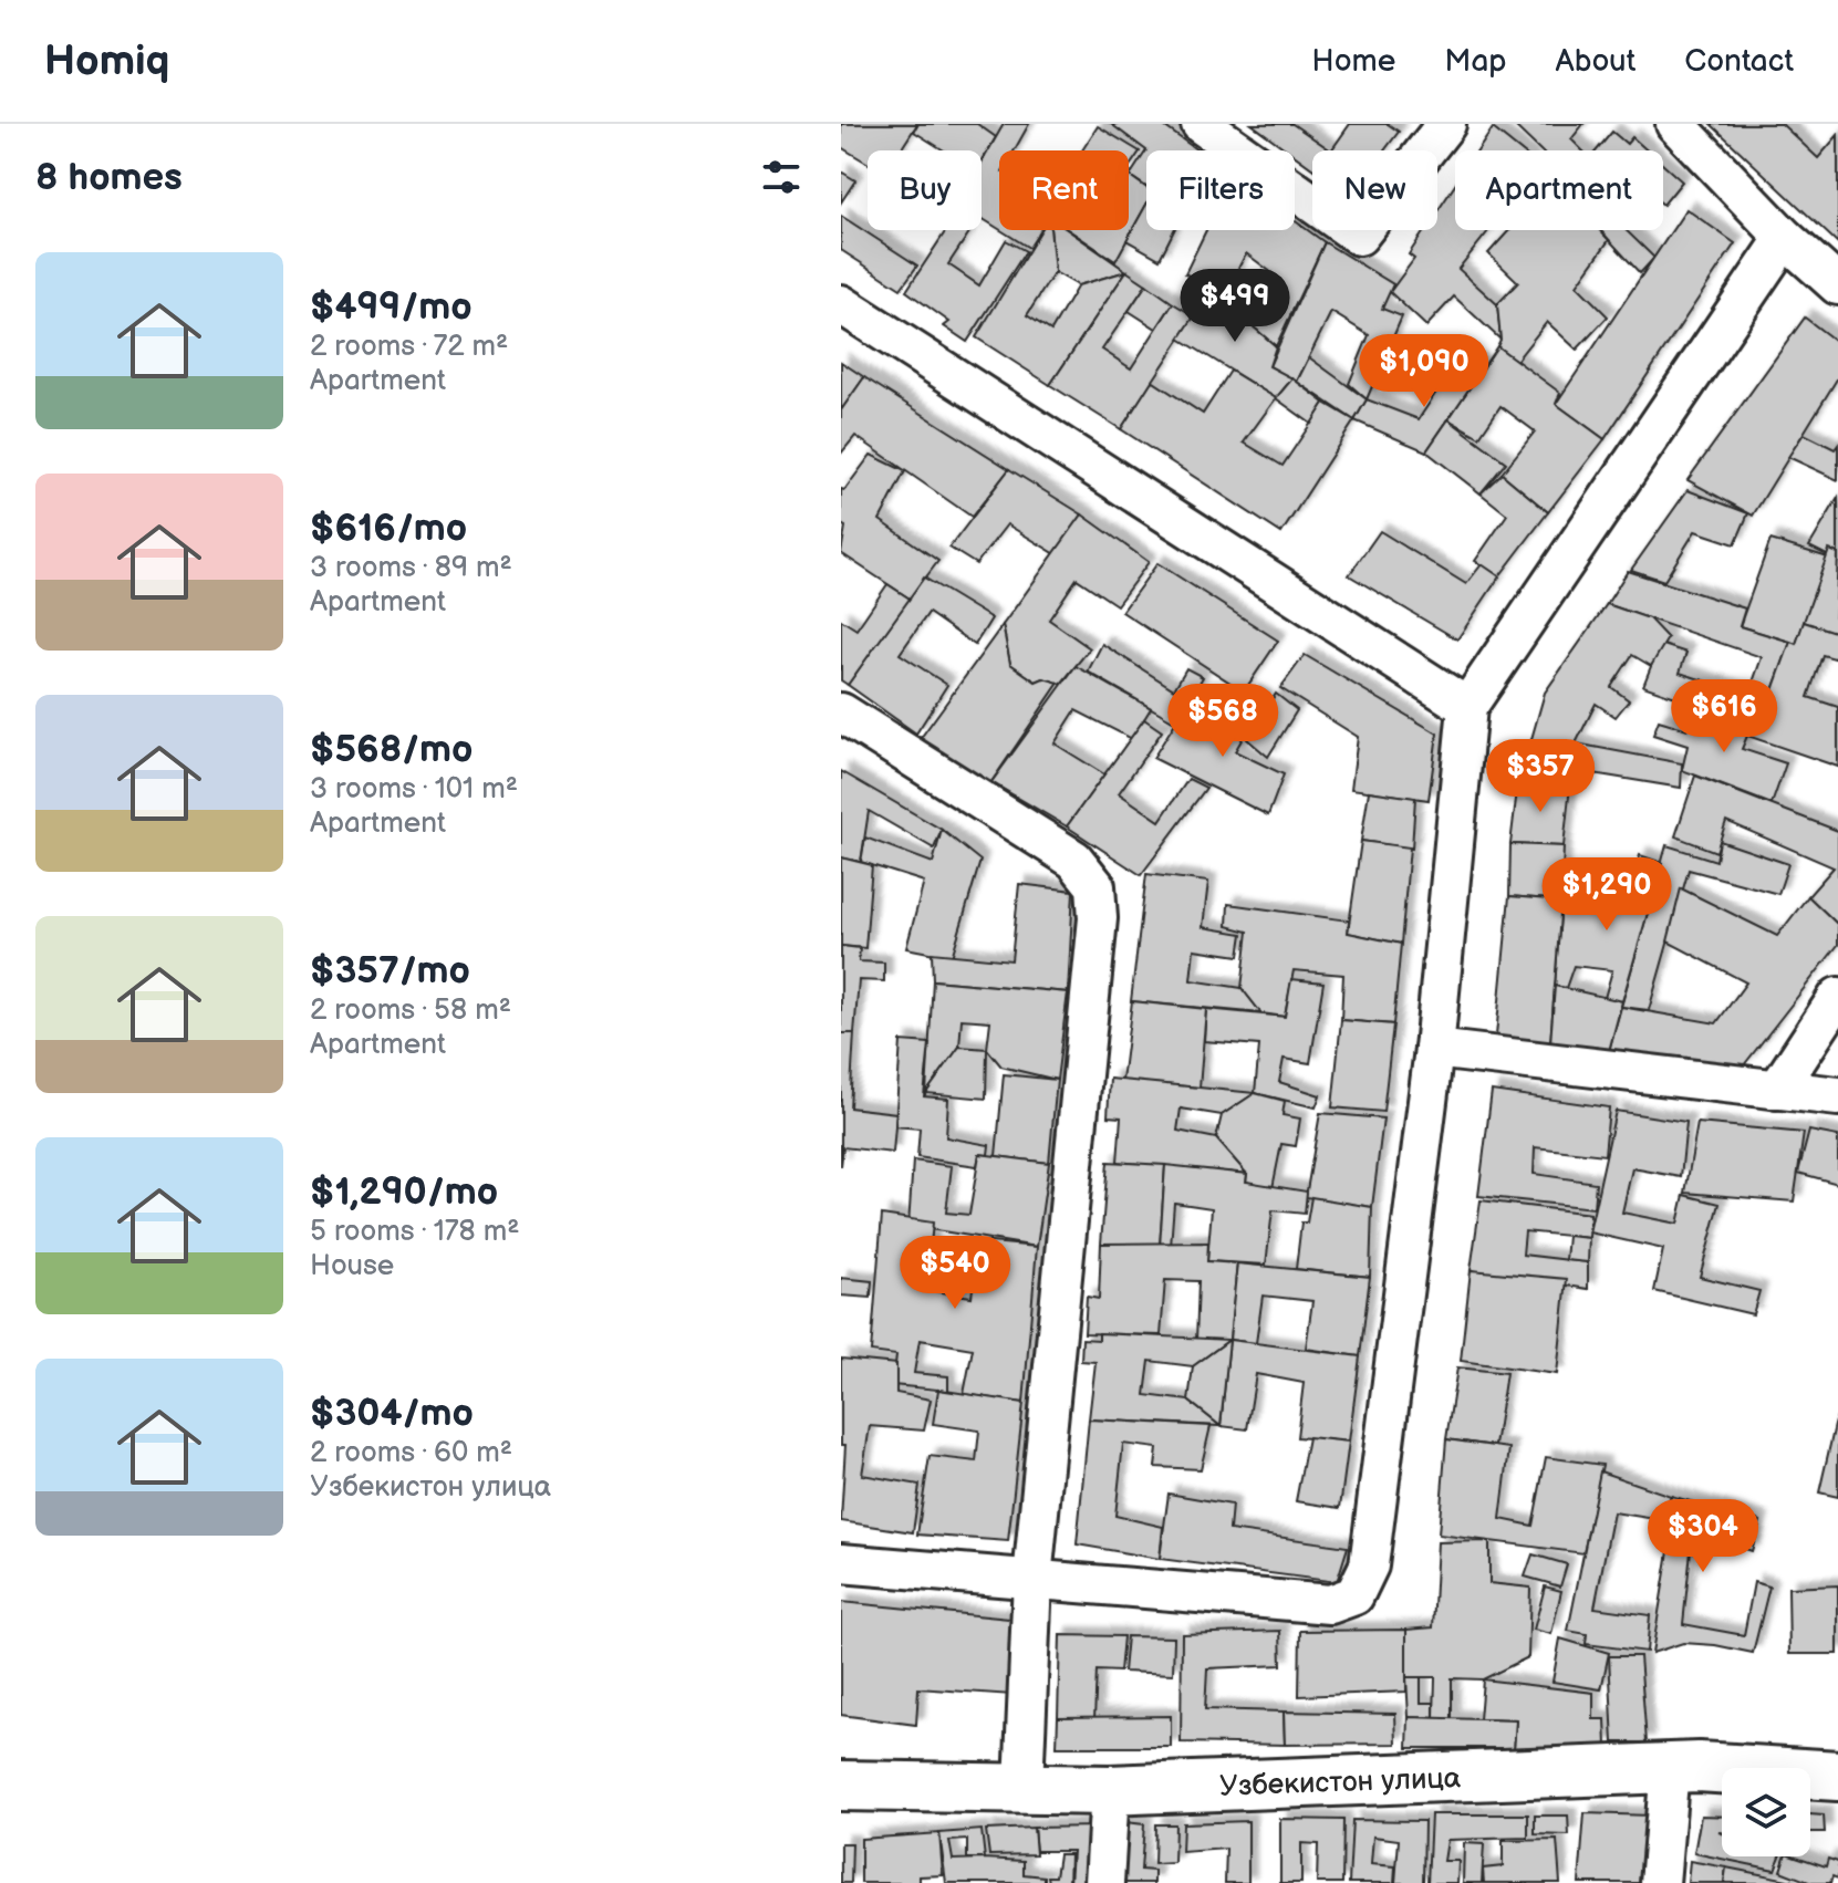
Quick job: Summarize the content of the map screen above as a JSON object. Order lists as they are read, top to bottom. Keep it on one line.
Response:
{"streets":{"main road":["Узбекистон улица"]},"page":{"header":"Homiq","nav":["Home","Map","About","Contact"],"heading":"8 homes","chip":["Buy","Rent","Filters","New","Apartment"],"list":[{"name":"$499/mo","note":"2 rooms · 72 m² · Apartment"},{"name":"$616/mo","note":"3 rooms · 89 m² · Apartment"},{"name":"$568/mo","note":"3 rooms · 101 m² · Apartment"},{"name":"$357/mo","note":"2 rooms · 58 m² · Apartment"},{"name":"$1,290/mo","note":"5 rooms · 178 m² · House"},{"name":"$304/mo","note":"2 rooms · 60 m² · Узбекистон улица"}],"price":["$499","$1,090","$616","$568","$357","$1,290","$540","$304"]}}
